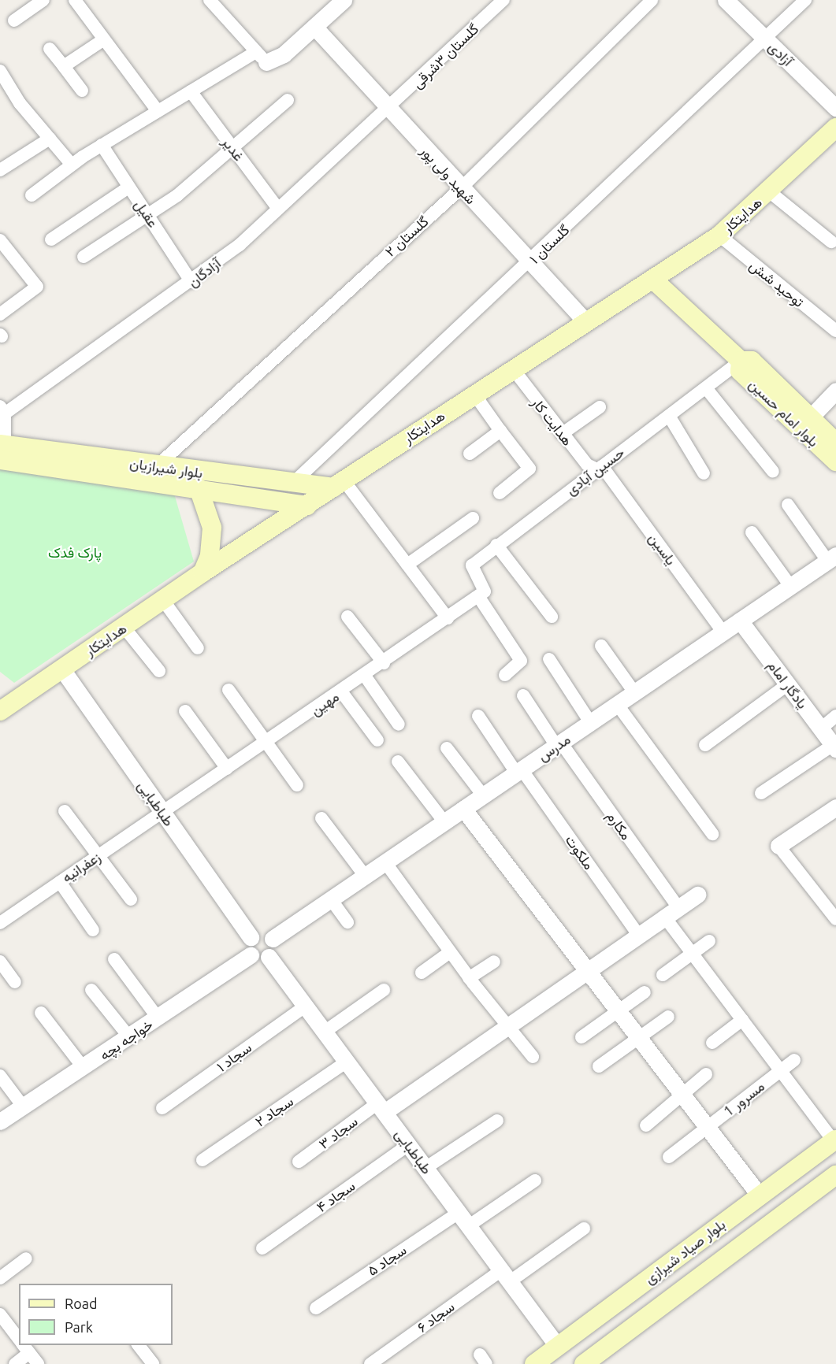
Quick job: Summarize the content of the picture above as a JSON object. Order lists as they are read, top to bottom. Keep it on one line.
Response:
{"streets":{"main road":["هدایتکار","بلوار امام حسین","بلوار شیرازیان","بلوار صیاد شیرازی"],"street":["آزادی","گلستان ۳شرقی","غدیر","شهید ولی پور","عقیل","گلستان ۲","گلستان ۱","آزادگان","توحید شش","هدایت کار","حسین آبادی","یاسین","یادگار امام","مهین","مدرس","طباطبایی","مکارم","ملکوت","زعفرانیه","خواجه بچه","سجاد ۱","مسرور 1","سجاد ۲","سجاد ۳","سجاد ۴","سجاد ۵","سجاد ۶"]},"crossings":[["آزادی","گلستان ۱"],["گلستان ۳شرقی","شهید ولی پور"],["گلستان ۳شرقی","آزادگان"],["غدیر","آزادگان"],["شهید ولی پور","هدایتکار"],["شهید ولی پور","گلستان ۲"],["شهید ولی پور","گلستان ۱"],["شهید ولی پور","آزادگان"],["عقیل","آزادگان"],["هدایتکار","توحید شش"],["هدایتکار","بلوار امام حسین"],["هدایتکار","هدایت کار"],["هدایتکار","بلوار شیرازیان"],["هدایتکار","طباطبایی"],["گلستان ۲","بلوار شیرازیان"],["گلستان ۱","بلوار شیرازیان"],["بلوار امام حسین","حسین آبادی"],["هدایت کار","حسین آبادی"],["هدایت کار","یاسین"],["حسین آبادی","یاسین"],["حسین آبادی","مهین"],["یاسین","مدرس"],["یادگار امام","مدرس"],["مهین","طباطبایی"],["مهین","زعفرانیه"],["مدرس","مکارم"],["مدرس","ملکوت"],["طباطبایی","زعفرانیه"],["طباطبایی","سجاد ۱"],["طباطبایی","سجاد ۲"],["طباطبایی","سجاد ۳"],["طباطبایی","سجاد ۴"],["طباطبایی","بلوار صیاد شیرازی"],["طباطبایی","سجاد ۵"],["طباطبایی","سجاد ۶"],["مکارم","مسرور 1"],["مکارم","بلوار صیاد شیرازی"]],"parks":["پارک فدک"],"legend":["Road","Park"]}
